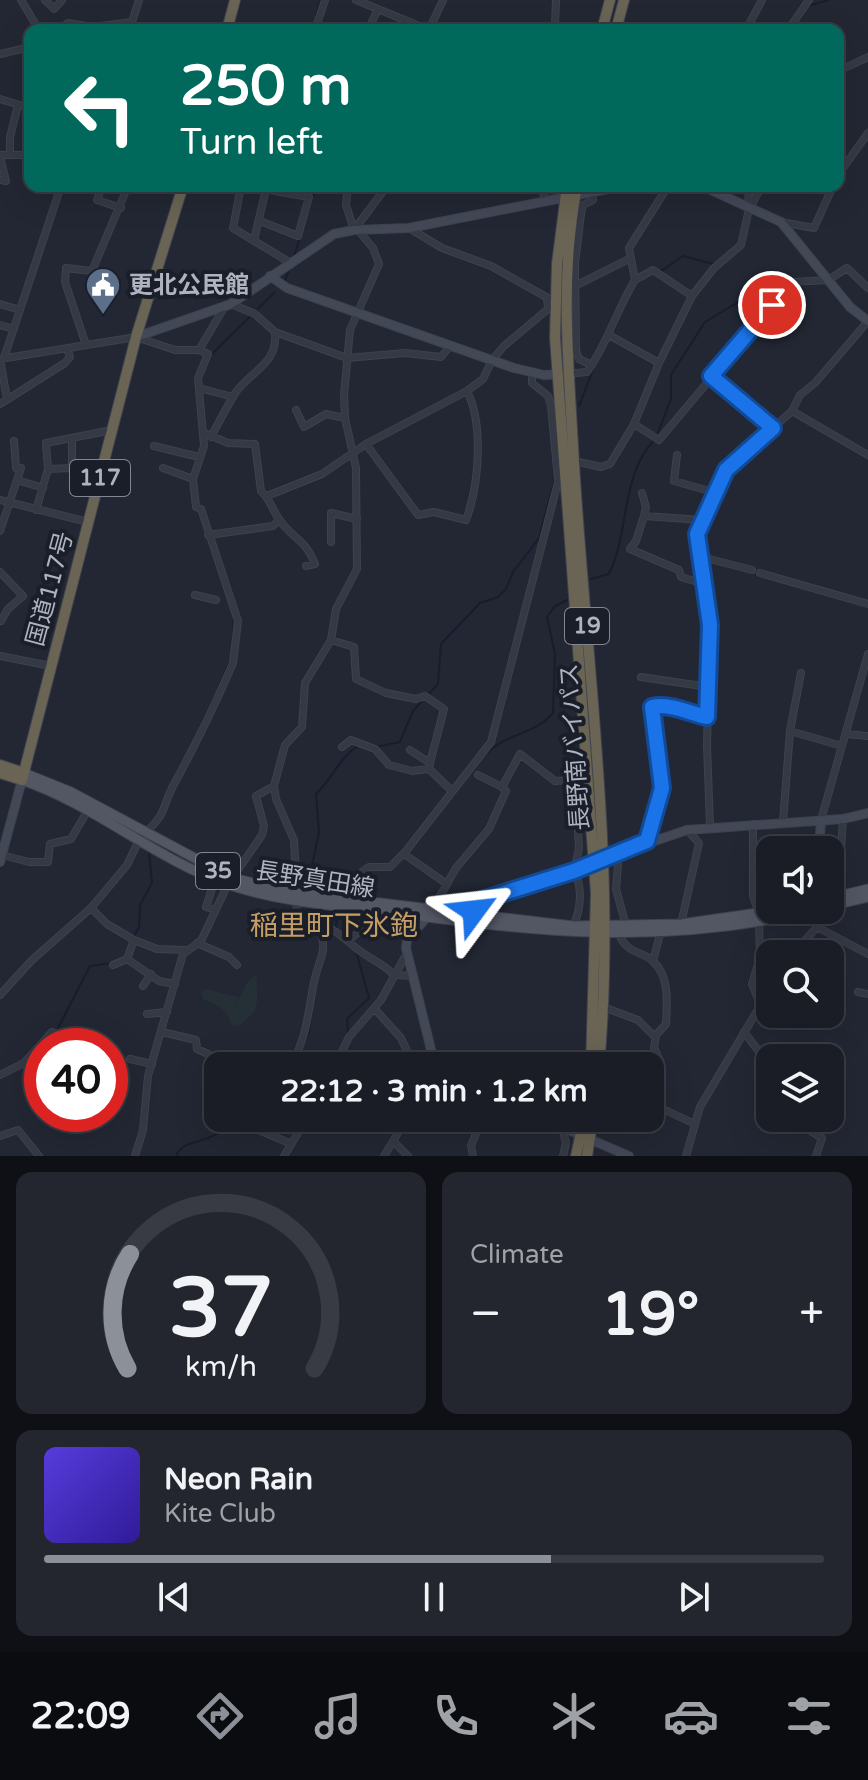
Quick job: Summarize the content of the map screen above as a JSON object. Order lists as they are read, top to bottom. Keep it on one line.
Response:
{"streets":{"highway":["117","国道117号","19","長野南バイパス"],"main road":["35","長野真田線"]},"crossings":[["国道117号","長野真田線"],["長野南バイパス","長野真田線"]],"districts":["稲里町下氷鉋"],"places":{"public building":["更北公民館"]},"page":{"turn":["250 m","Turn left"],"limit":"40","trip":"22:12 · 3 min · 1.2 km","tile":"Climate","heat":["−","19°","+"],"song":["Neon Rain","Kite Club"],"tabs":"22:09","gauge":["37","km/h"]}}
